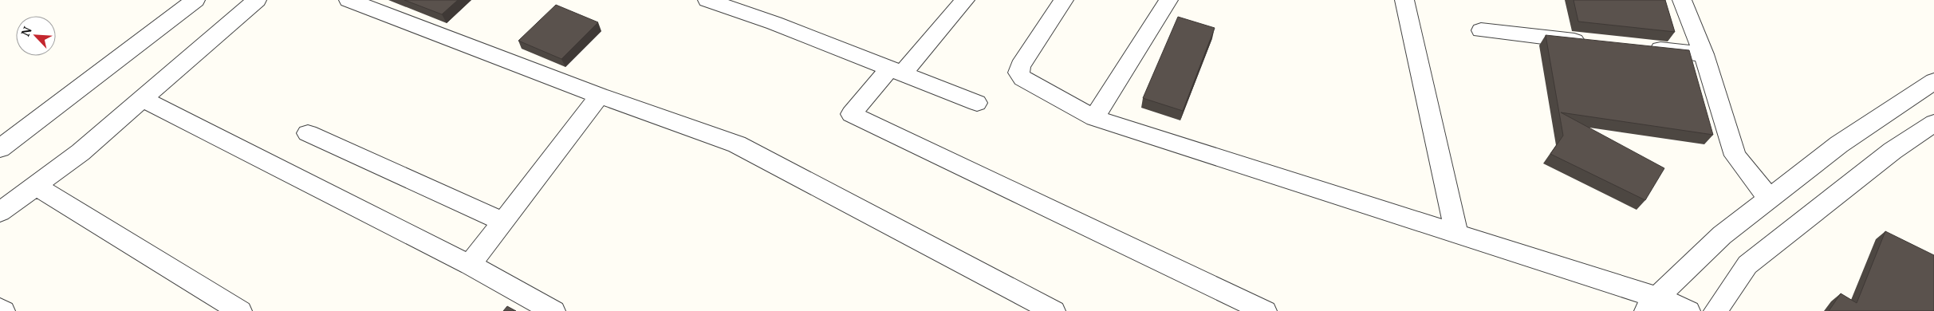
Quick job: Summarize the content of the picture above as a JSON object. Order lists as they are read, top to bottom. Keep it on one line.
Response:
{"north":"top left"}
